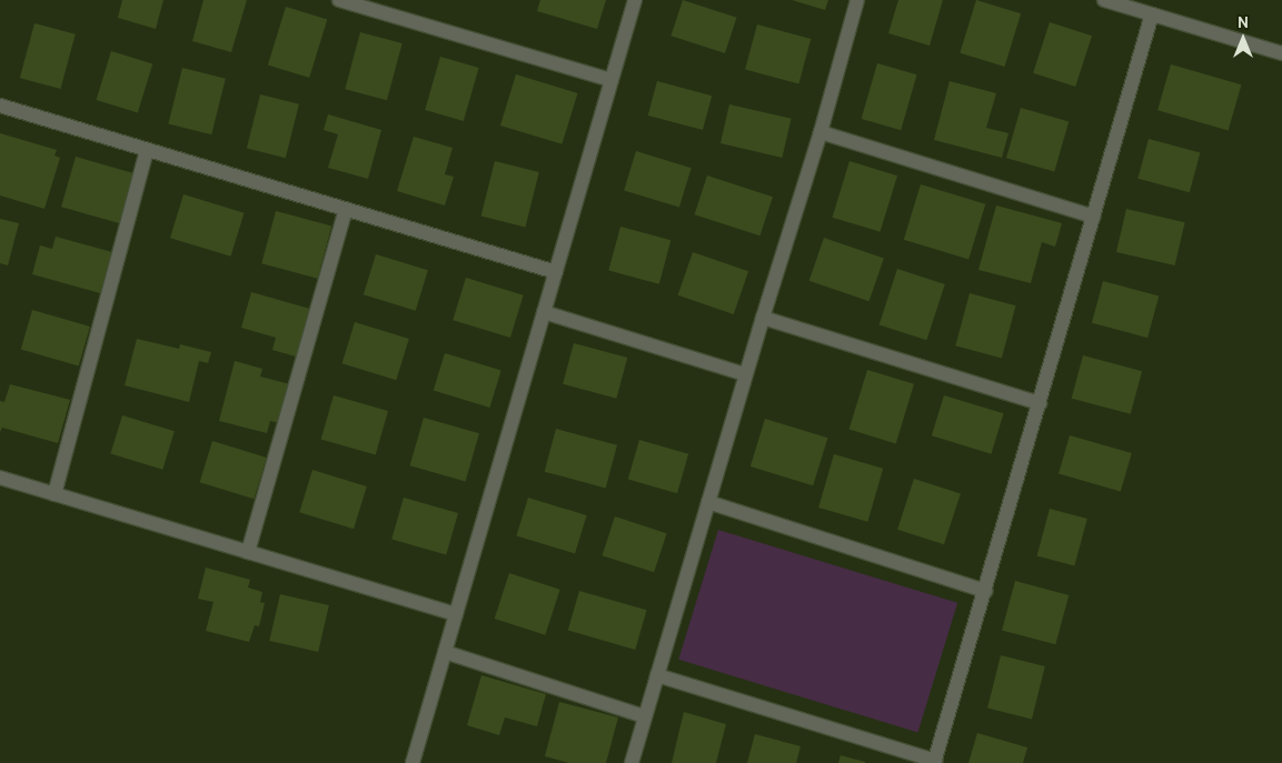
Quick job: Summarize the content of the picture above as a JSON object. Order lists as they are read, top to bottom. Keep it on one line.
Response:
{"north":"top"}
